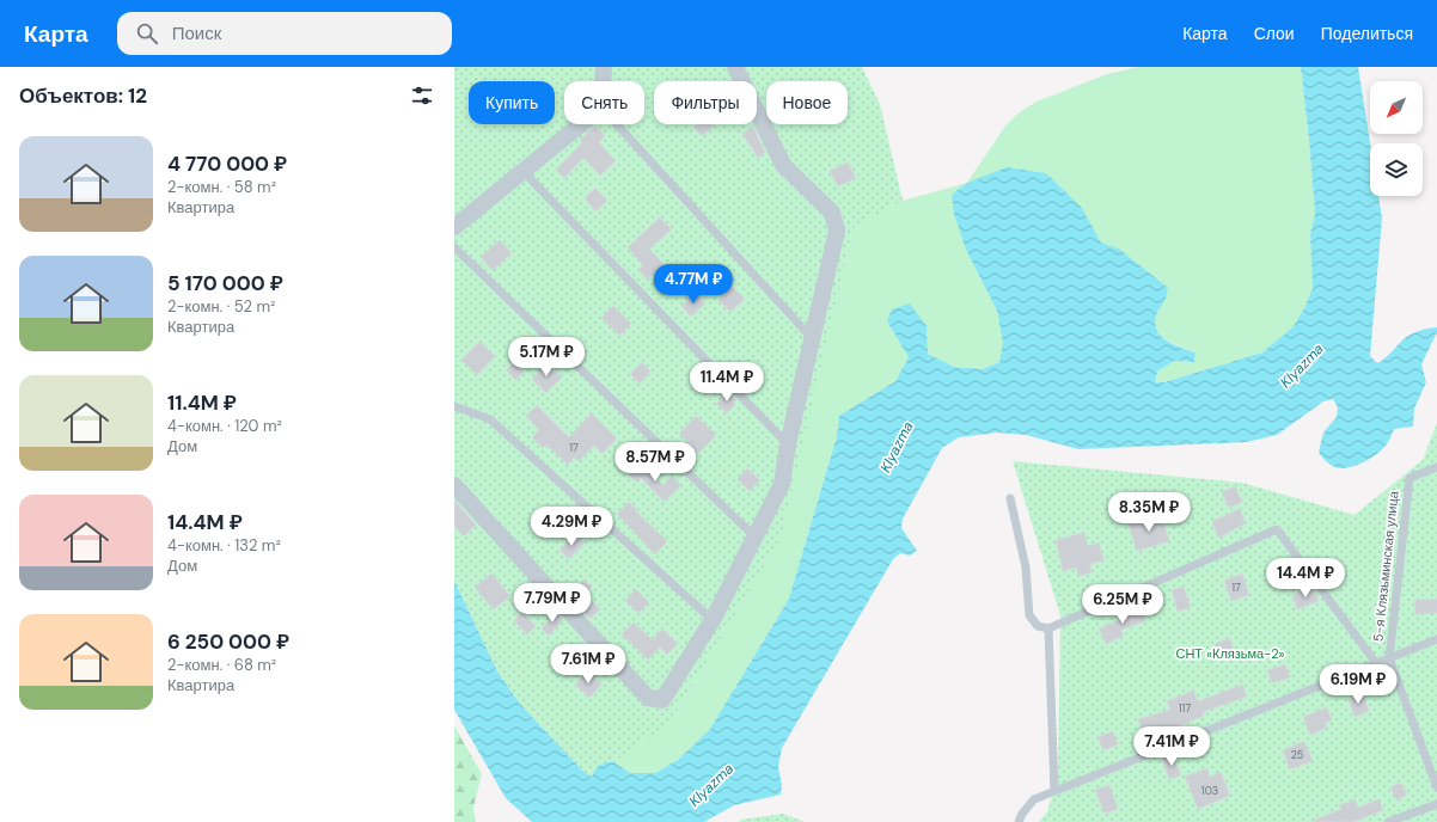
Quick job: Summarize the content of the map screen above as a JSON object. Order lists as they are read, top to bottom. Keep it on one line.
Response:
{"streets":{"lane":["5-я Клязьминская улица"]},"water":["Klyazma"],"parks":["СНТ «Клязьма-2»"],"house_numbers":["17","17","117","25","103"],"north":"bottom left","page":{"header":"Карта","search":"Поиск","nav":["Карта","Слои","Поделиться"],"heading":"Объектов: 12","chip":["Купить","Снять","Фильтры","Новое"],"list":[{"name":"4 770 000 ₽","note":"2-комн. · 58 m² · Квартира"},{"name":"5 170 000 ₽","note":"2-комн. · 52 m² · Квартира"},{"name":"11.4M ₽","note":"4-комн. · 120 m² · Дом"},{"name":"14.4M ₽","note":"4-комн. · 132 m² · Дом"},{"name":"6 250 000 ₽","note":"2-комн. · 68 m² · Квартира"}],"price":["4.77M ₽","5.17M ₽","11.4M ₽","8.57M ₽","8.35M ₽","4.29M ₽","14.4M ₽","7.79M ₽","6.25M ₽","7.61M ₽","6.19M ₽","7.41M ₽"]}}
